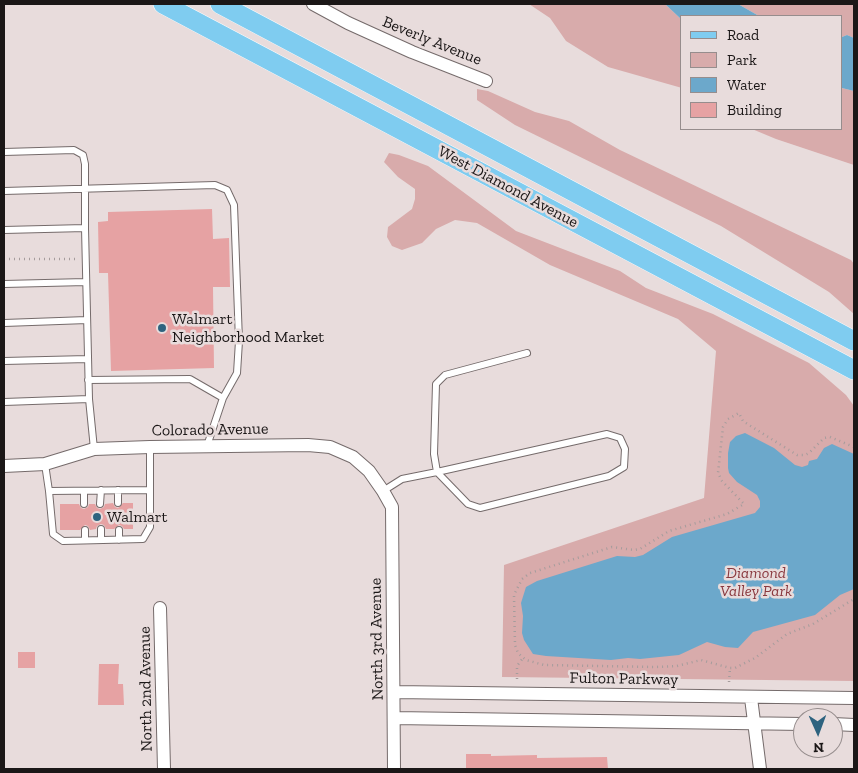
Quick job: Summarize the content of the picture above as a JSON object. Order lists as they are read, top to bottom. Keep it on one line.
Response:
{"streets":{"main road":["West Diamond Avenue"],"street":["Beverly Avenue","Colorado Avenue","North 3rd Avenue","Fulton Parkway","North 2nd Avenue"]},"crossings":[["Colorado Avenue","North 3rd Avenue"],["North 3rd Avenue","Fulton Parkway"]],"parks":["Diamond Valley Park"],"places":["Walmart Neighborhood Market","Walmart"],"legend":["Road","Park","Water","Building"],"north":"bottom"}
